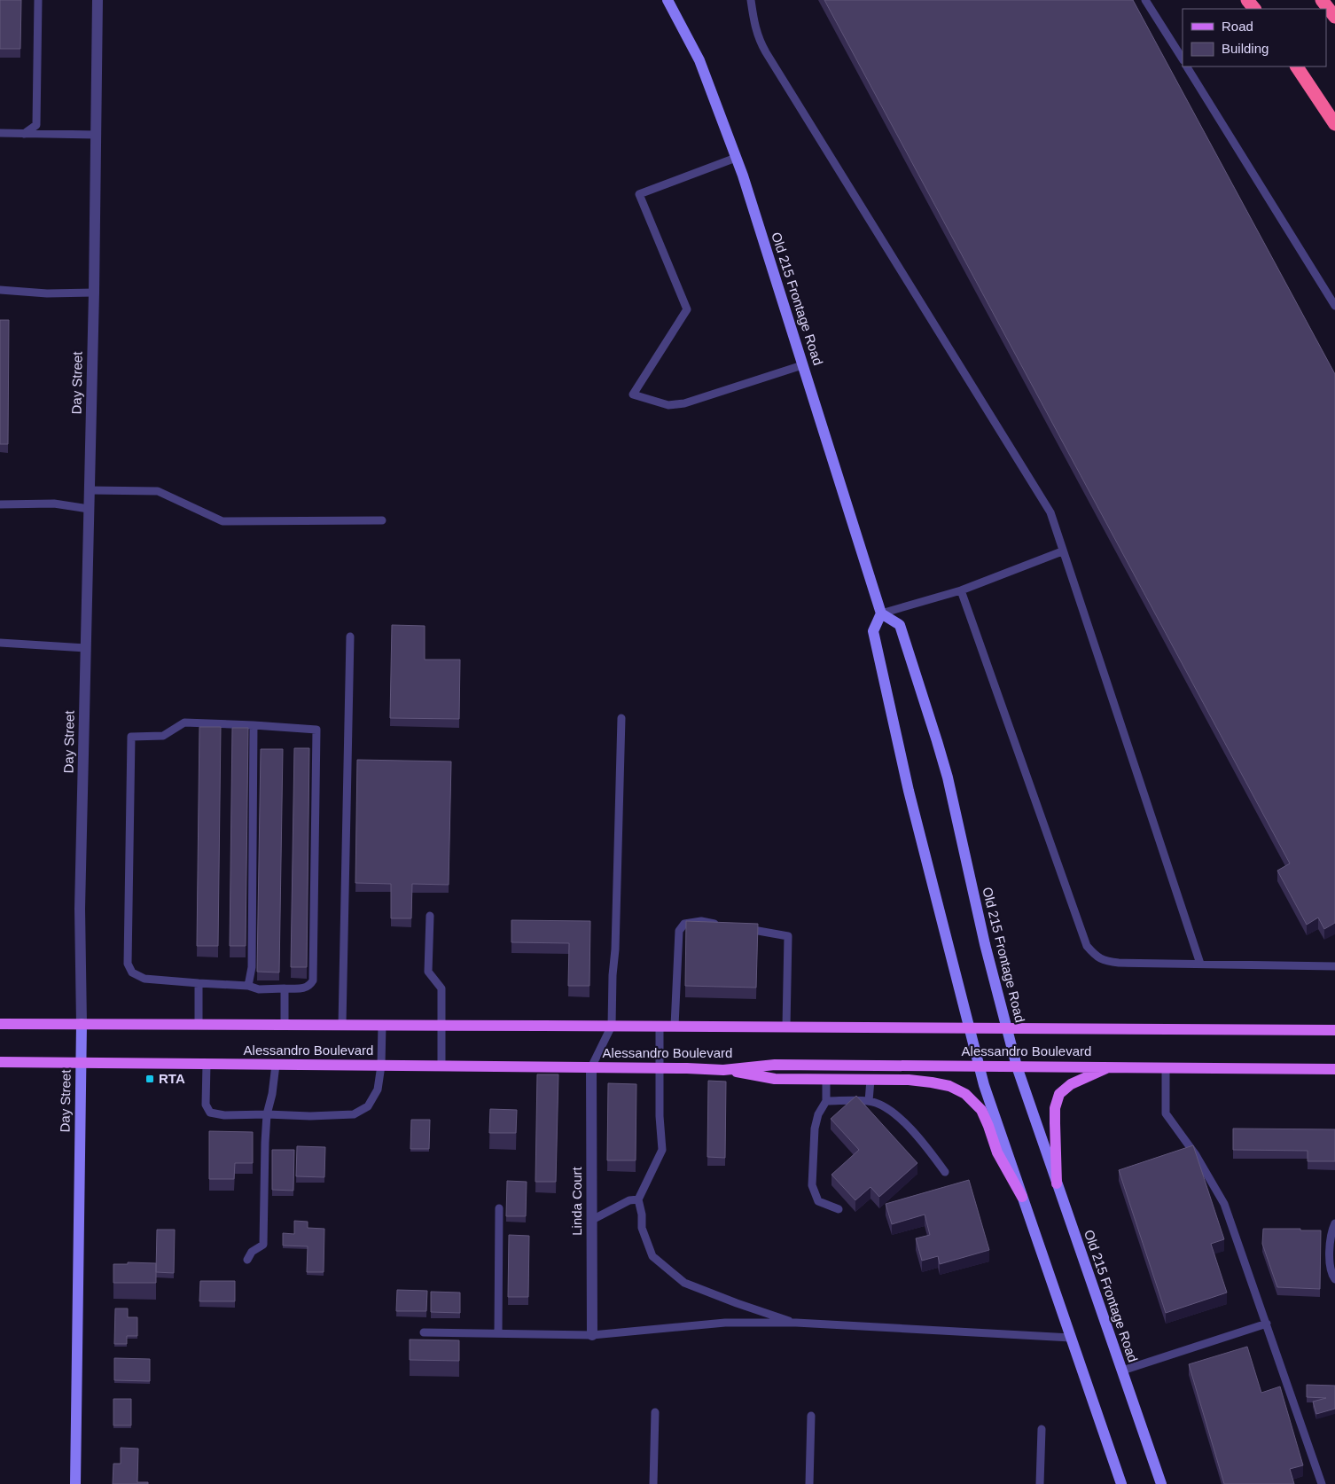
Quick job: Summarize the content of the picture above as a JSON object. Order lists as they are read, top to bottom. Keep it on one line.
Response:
{"streets":{"main road":["Alessandro Boulevard"],"street":["Old 215 Frontage Road","Day Street","Linda Court"]},"crossings":[["Old 215 Frontage Road","Alessandro Boulevard"],["Day Street","Alessandro Boulevard"],["Alessandro Boulevard","Linda Court"]],"places":{"transit":["RTA"]},"legend":["Road","Building"]}
